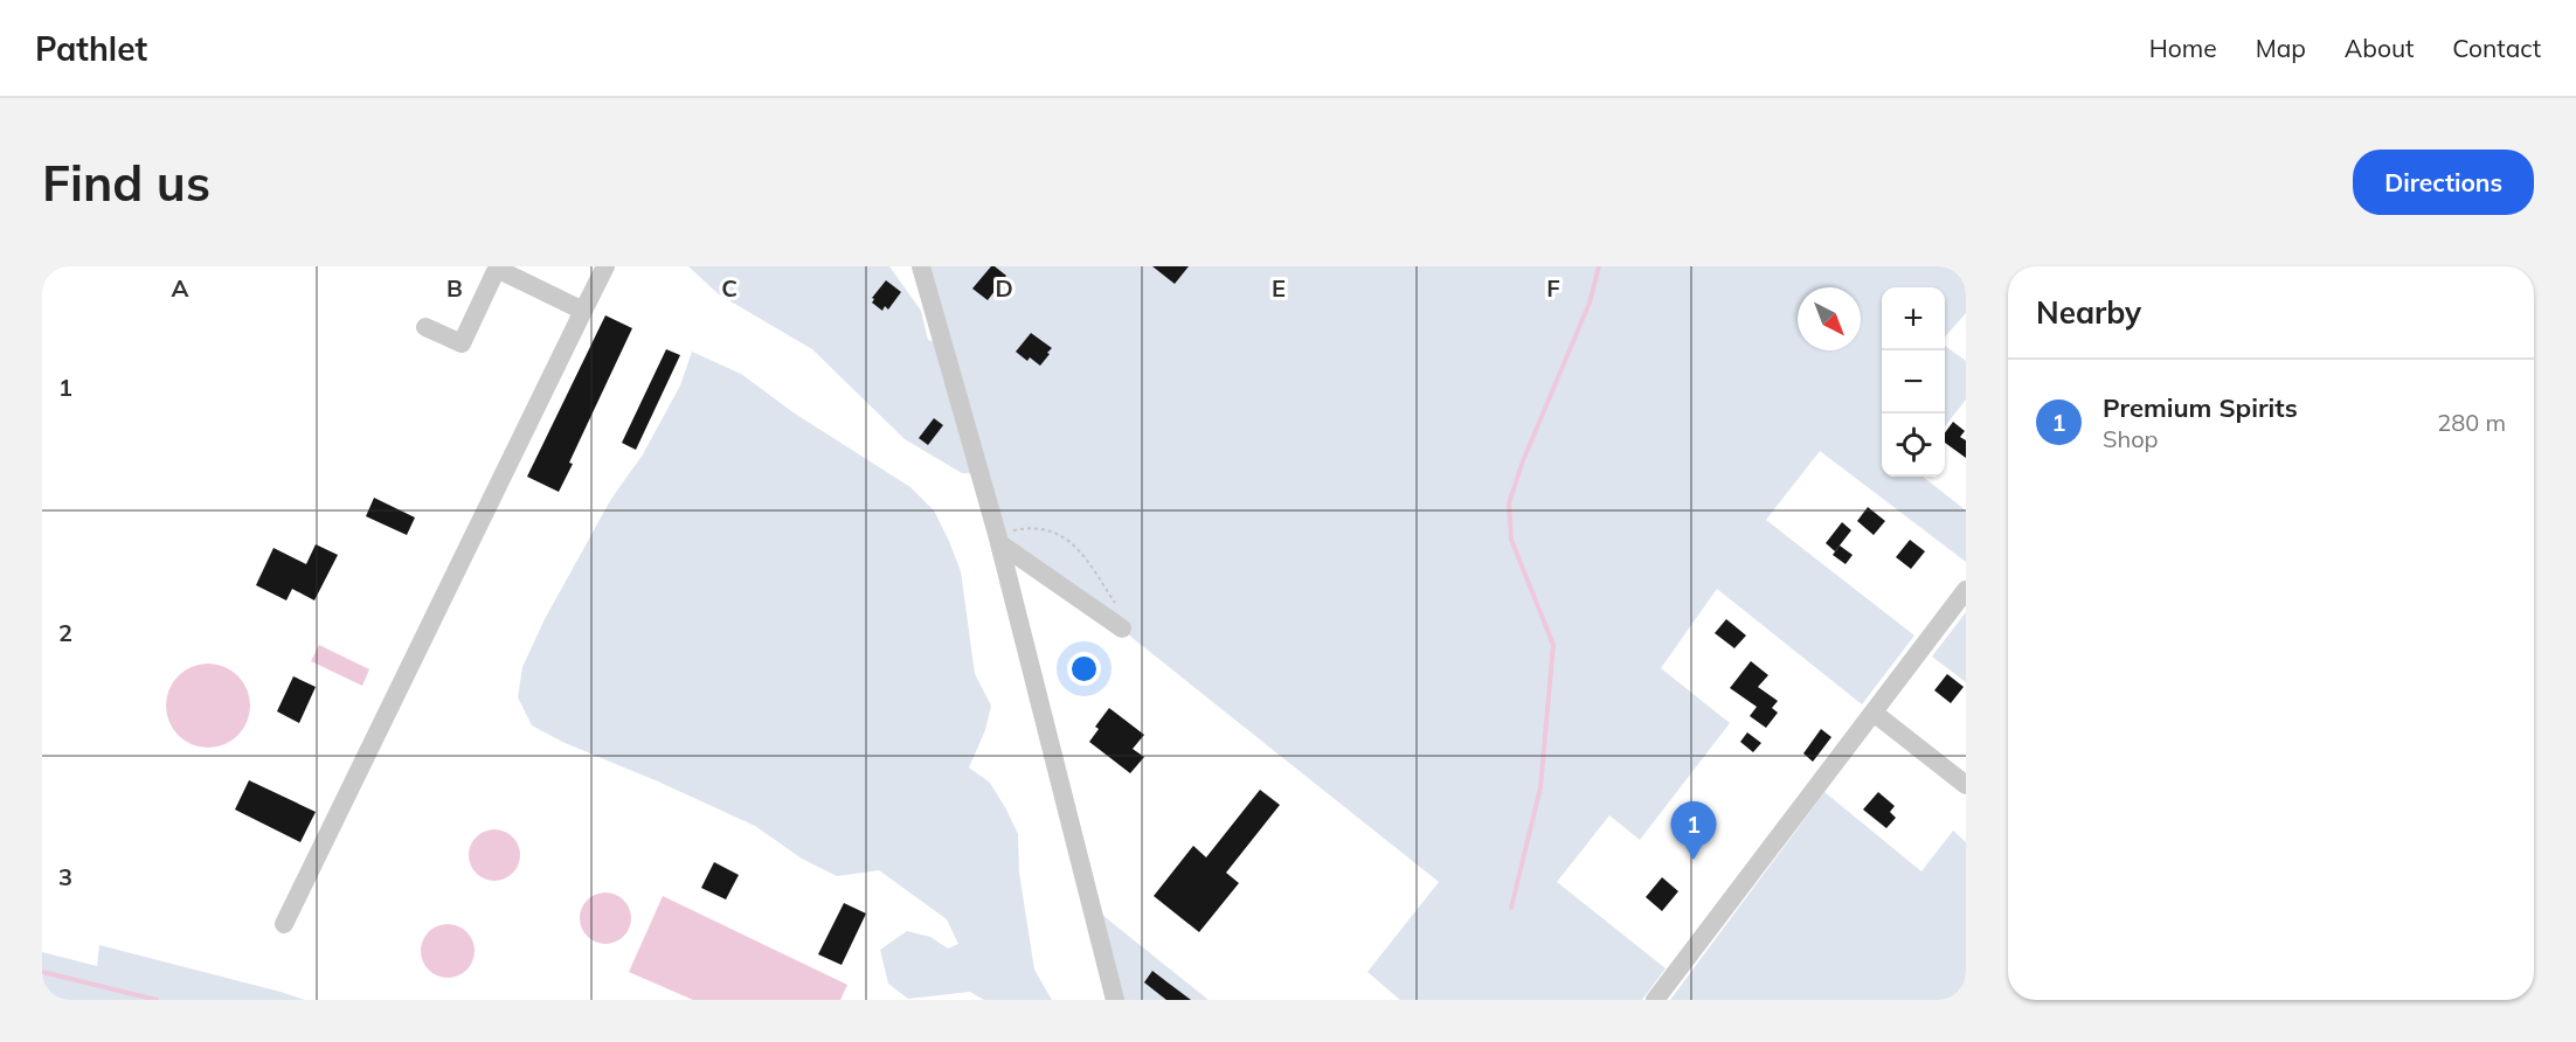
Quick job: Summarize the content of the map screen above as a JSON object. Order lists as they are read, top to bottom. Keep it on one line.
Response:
{"north":"bottom right","page":{"header":"Pathlet","nav":["Home","Map","About","Contact"],"buttons":"Directions","title":"Find us","heading":"Nearby","map_buttons":["+","−"],"list":[{"mark":"1","name":"Premium Spirits","note":"Shop","value":"280 m"}],"pins":"1"},"grid":{"columns":["A","B","C","D","E","F"],"rows":["1","2","3"]}}
